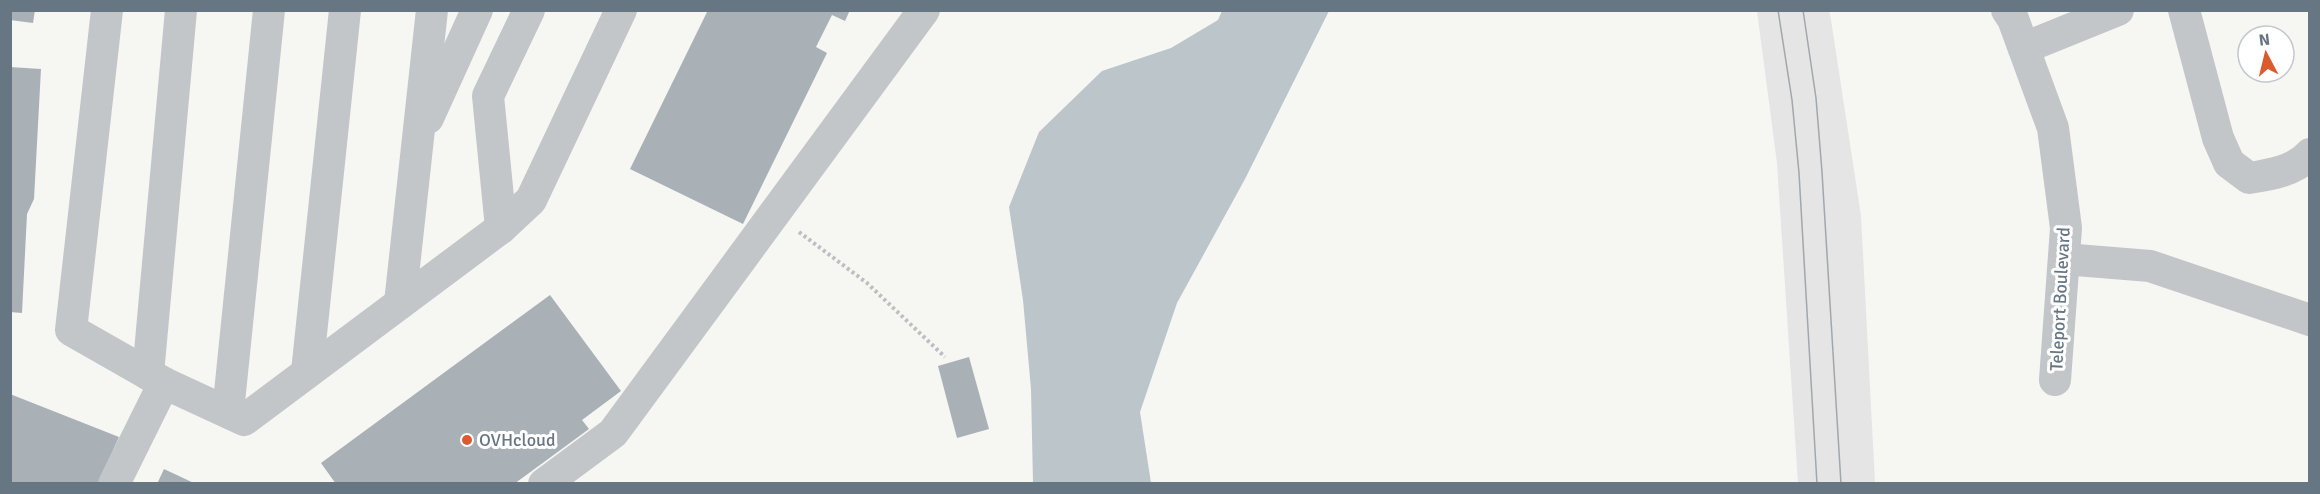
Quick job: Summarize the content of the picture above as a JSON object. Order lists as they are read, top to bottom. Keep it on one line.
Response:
{"streets":{"street":["Teleport Boulevard"]},"places":["OVHcloud"],"north":"top"}
